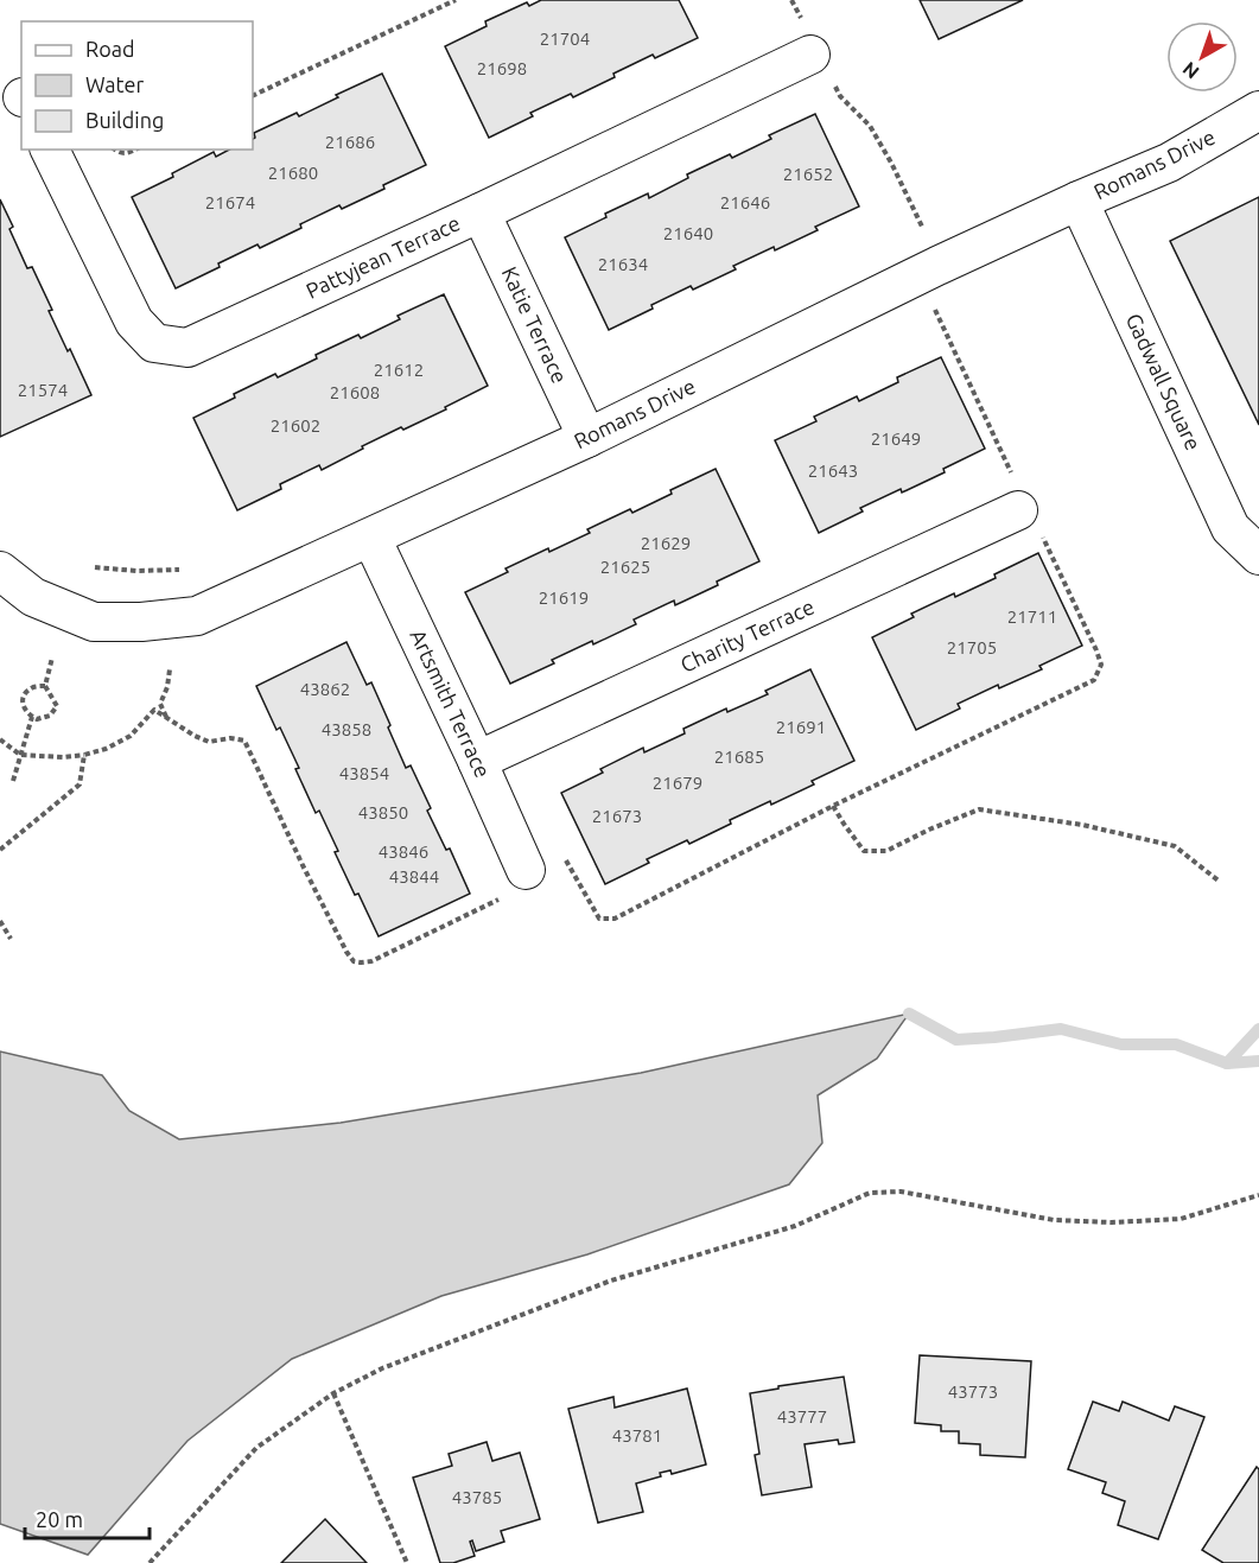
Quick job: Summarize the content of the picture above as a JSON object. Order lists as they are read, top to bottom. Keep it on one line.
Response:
{"streets":{"street":["Romans Drive","Pattyjean Terrace","Katie Terrace","Gadwall Square","Charity Terrace","Artsmith Terrace"]},"crossings":[["Romans Drive","Katie Terrace"],["Romans Drive","Gadwall Square"],["Romans Drive","Artsmith Terrace"],["Pattyjean Terrace","Katie Terrace"],["Charity Terrace","Artsmith Terrace"]],"house_numbers":["21704","21698","21686","21680","21652","21674","21646","21640","21634","21612","21574","21608","21602","21649","21643","21629","21625","21619","21711","21705","43862","21691","43858","21685","43854","21679","43850","21673","43846","43844","43773","43777","43781","43785"],"legend":["Road","Water","Building"],"scale_bar":"20 m","north":"bottom left"}
